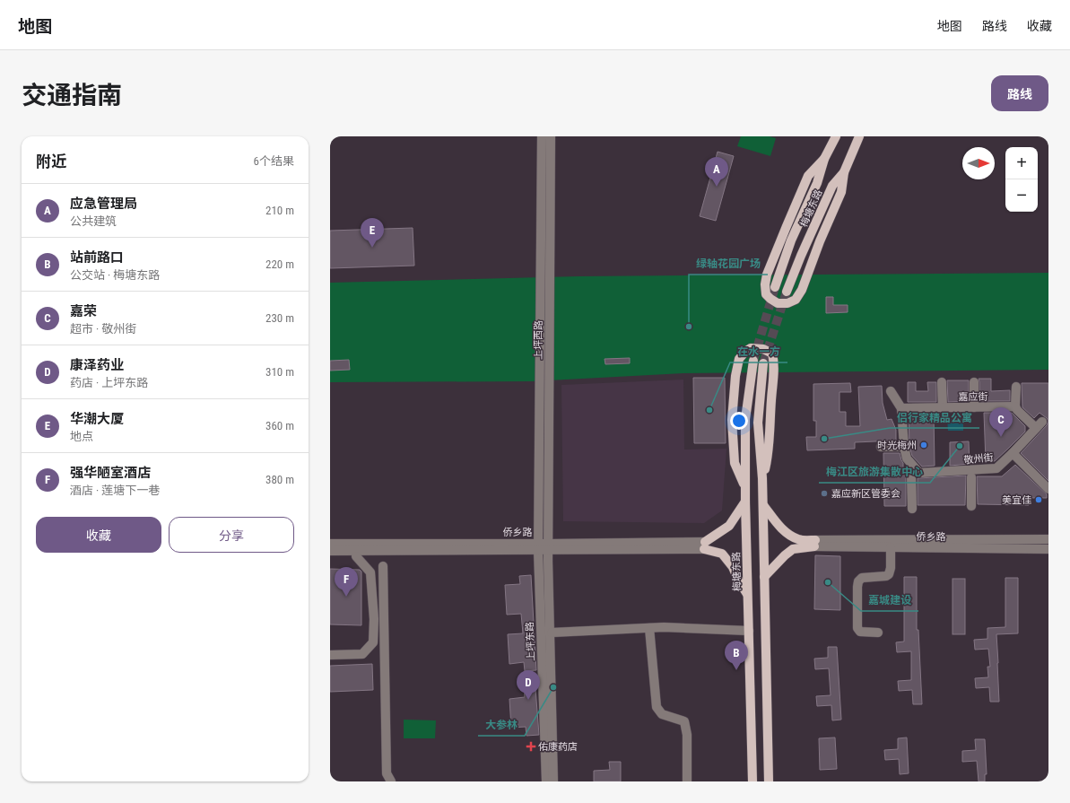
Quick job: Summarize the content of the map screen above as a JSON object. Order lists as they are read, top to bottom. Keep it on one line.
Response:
{"streets":{"main road":["梅塘东路"],"street":["上坪西路","嘉应街","敬州街","侨乡路","上坪东路"]},"crossings":[["上坪西路","侨乡路"],["上坪西路","上坪东路"],["嘉应街","敬州街"],["侨乡路","上坪东路"]],"places":{"other":["绿轴花园广场","在水一方","侣行家精品公寓","时光梅州","梅江区旅游集散中心","嘉应新区管委会","美宜佳","嘉城建设","大参林"],"health":["佑康药店"]},"north":"right","page":{"header":"地图","nav":["地图","路线","收藏"],"title":"交通指南","buttons":["路线",["收藏","分享"]],"heading":["附近","6个结果"],"map_buttons":["+","−"],"pins":["A","E","C","F","B","D"],"list":[{"mark":"A","name":"应急管理局","note":"公共建筑","value":"210 m"},{"mark":"B","name":"站前路口","note":"公交站 · 梅塘东路","value":"220 m"},{"mark":"C","name":"嘉荣","note":"超市 · 敬州街","value":"230 m"},{"mark":"D","name":"康泽药业","note":"药店 · 上坪东路","value":"310 m"},{"mark":"E","name":"华潮大厦","note":"地点","value":"360 m"},{"mark":"F","name":"强华陋室酒店","note":"酒店 · 莲塘下一巷","value":"380 m"}]}}
